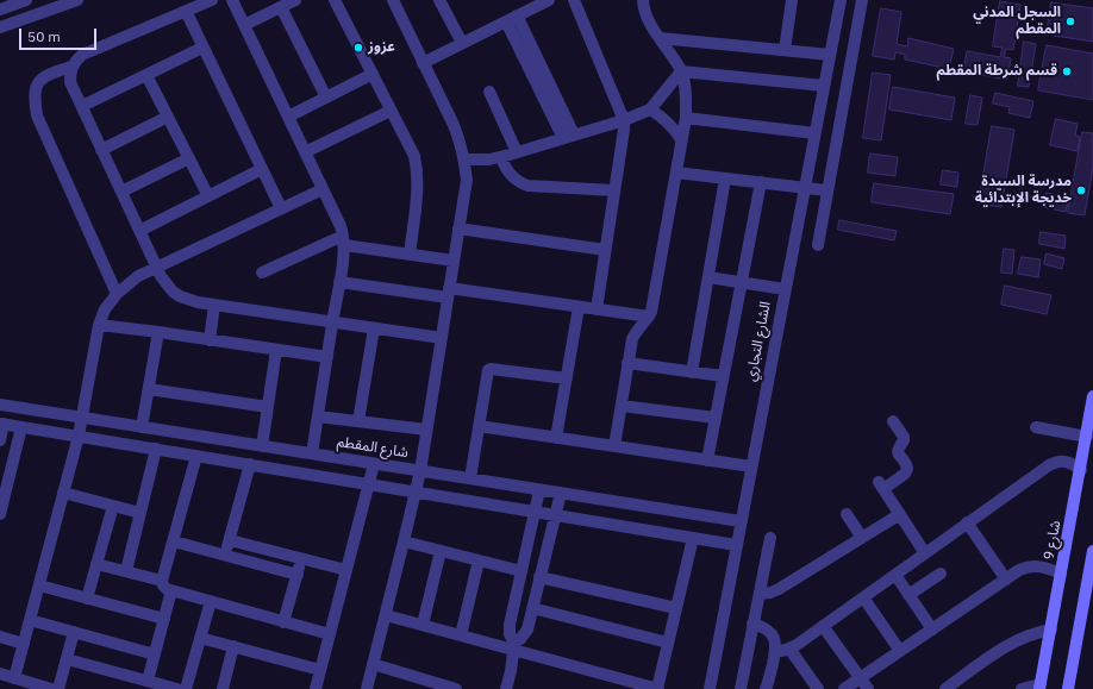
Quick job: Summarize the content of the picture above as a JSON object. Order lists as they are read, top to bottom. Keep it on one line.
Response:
{"streets":{"main road":["شارع 9"],"street":["الشارع التجاري","شارع المقطم"]},"crossings":[["الشارع التجاري","شارع المقطم"]],"places":["السجل المدني المقطم","عزوز","قسم شرطة المقطم","مدرسة السيدة خديجة الإبتدائية"],"scale_bar":"50 m"}
